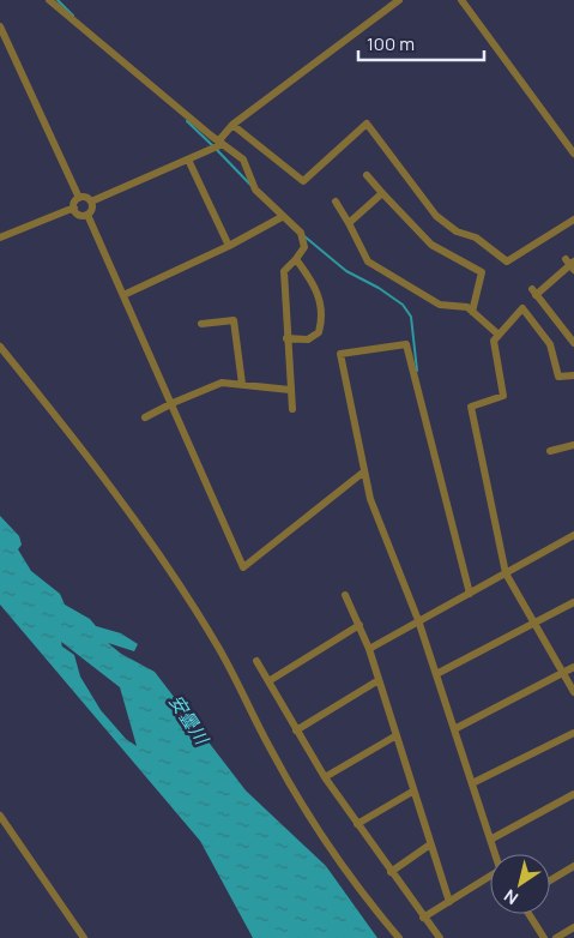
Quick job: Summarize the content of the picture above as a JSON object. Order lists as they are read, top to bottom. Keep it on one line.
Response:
{"water":["安曇川"],"scale_bar":"100 m","north":"bottom left"}
